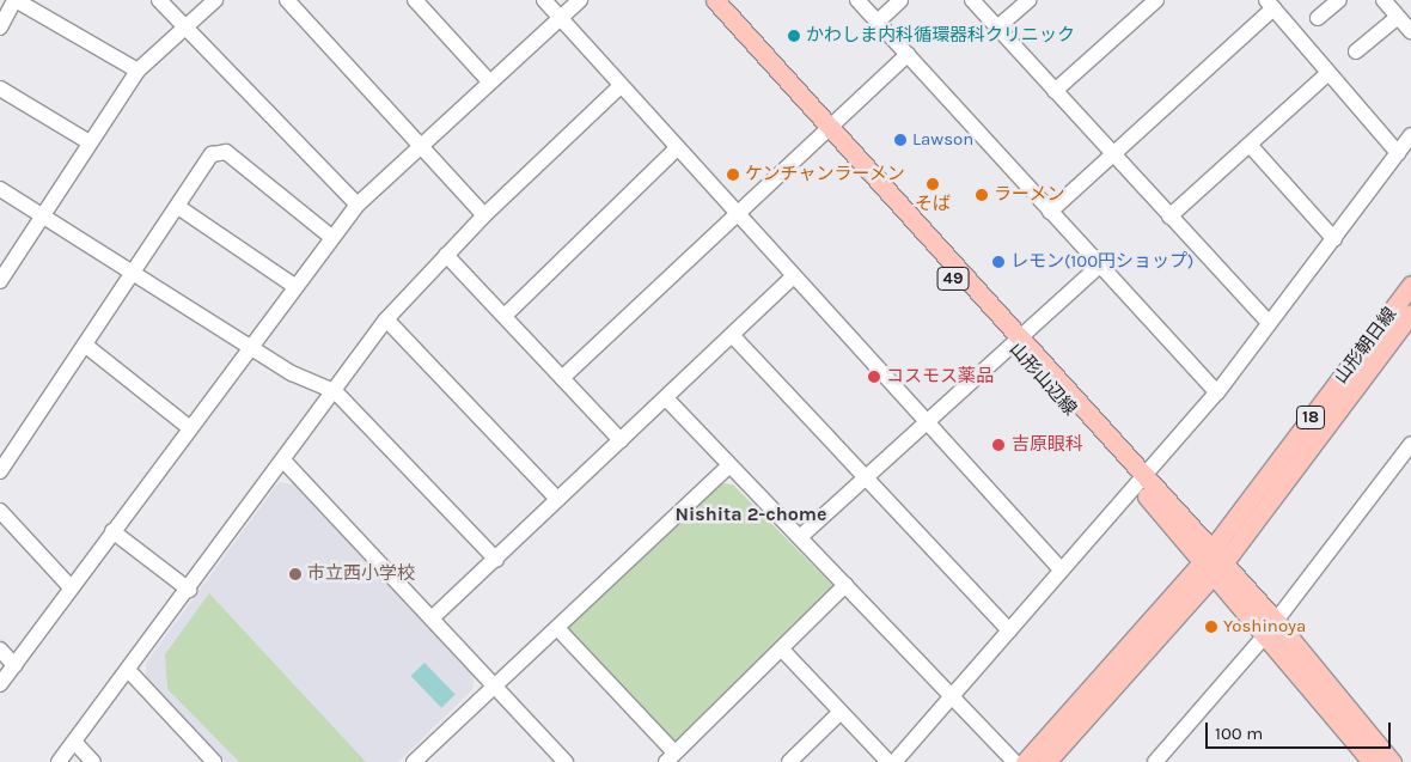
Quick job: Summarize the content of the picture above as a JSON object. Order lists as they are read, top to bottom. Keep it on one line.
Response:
{"streets":{"main road":["49","山形朝日線","山形山辺線","18"]},"crossings":[["山形朝日線","山形山辺線"]],"districts":["Nishita 2-chome"],"places":["かわしま内科循環器科クリニック","Lawson","ケンチャンラーメン","そば","ラーメン","レモン(100円ショップ)","コスモス薬品","吉原眼科","市立西小学校","Yoshinoya"],"scale_bar":"100 m"}
